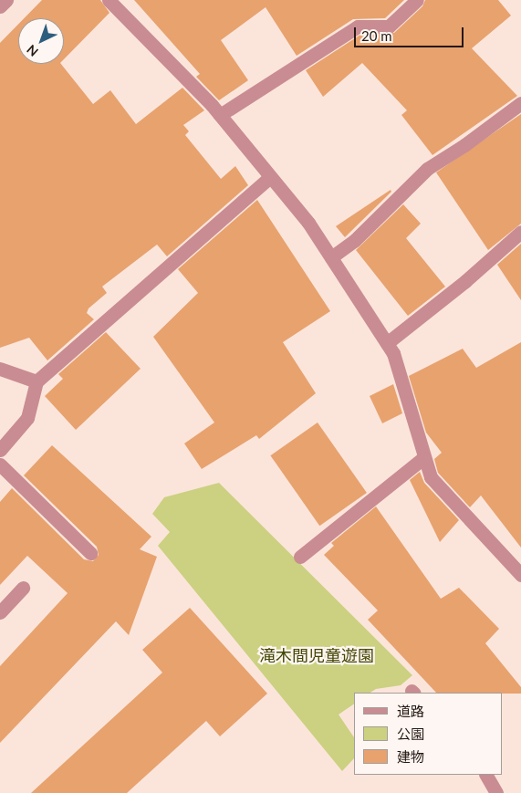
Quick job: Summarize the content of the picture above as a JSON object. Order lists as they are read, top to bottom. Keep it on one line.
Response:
{"parks":["滝木間児童遊園"],"legend":["道路","公園","建物"],"scale_bar":"20 m","north":"bottom left"}
